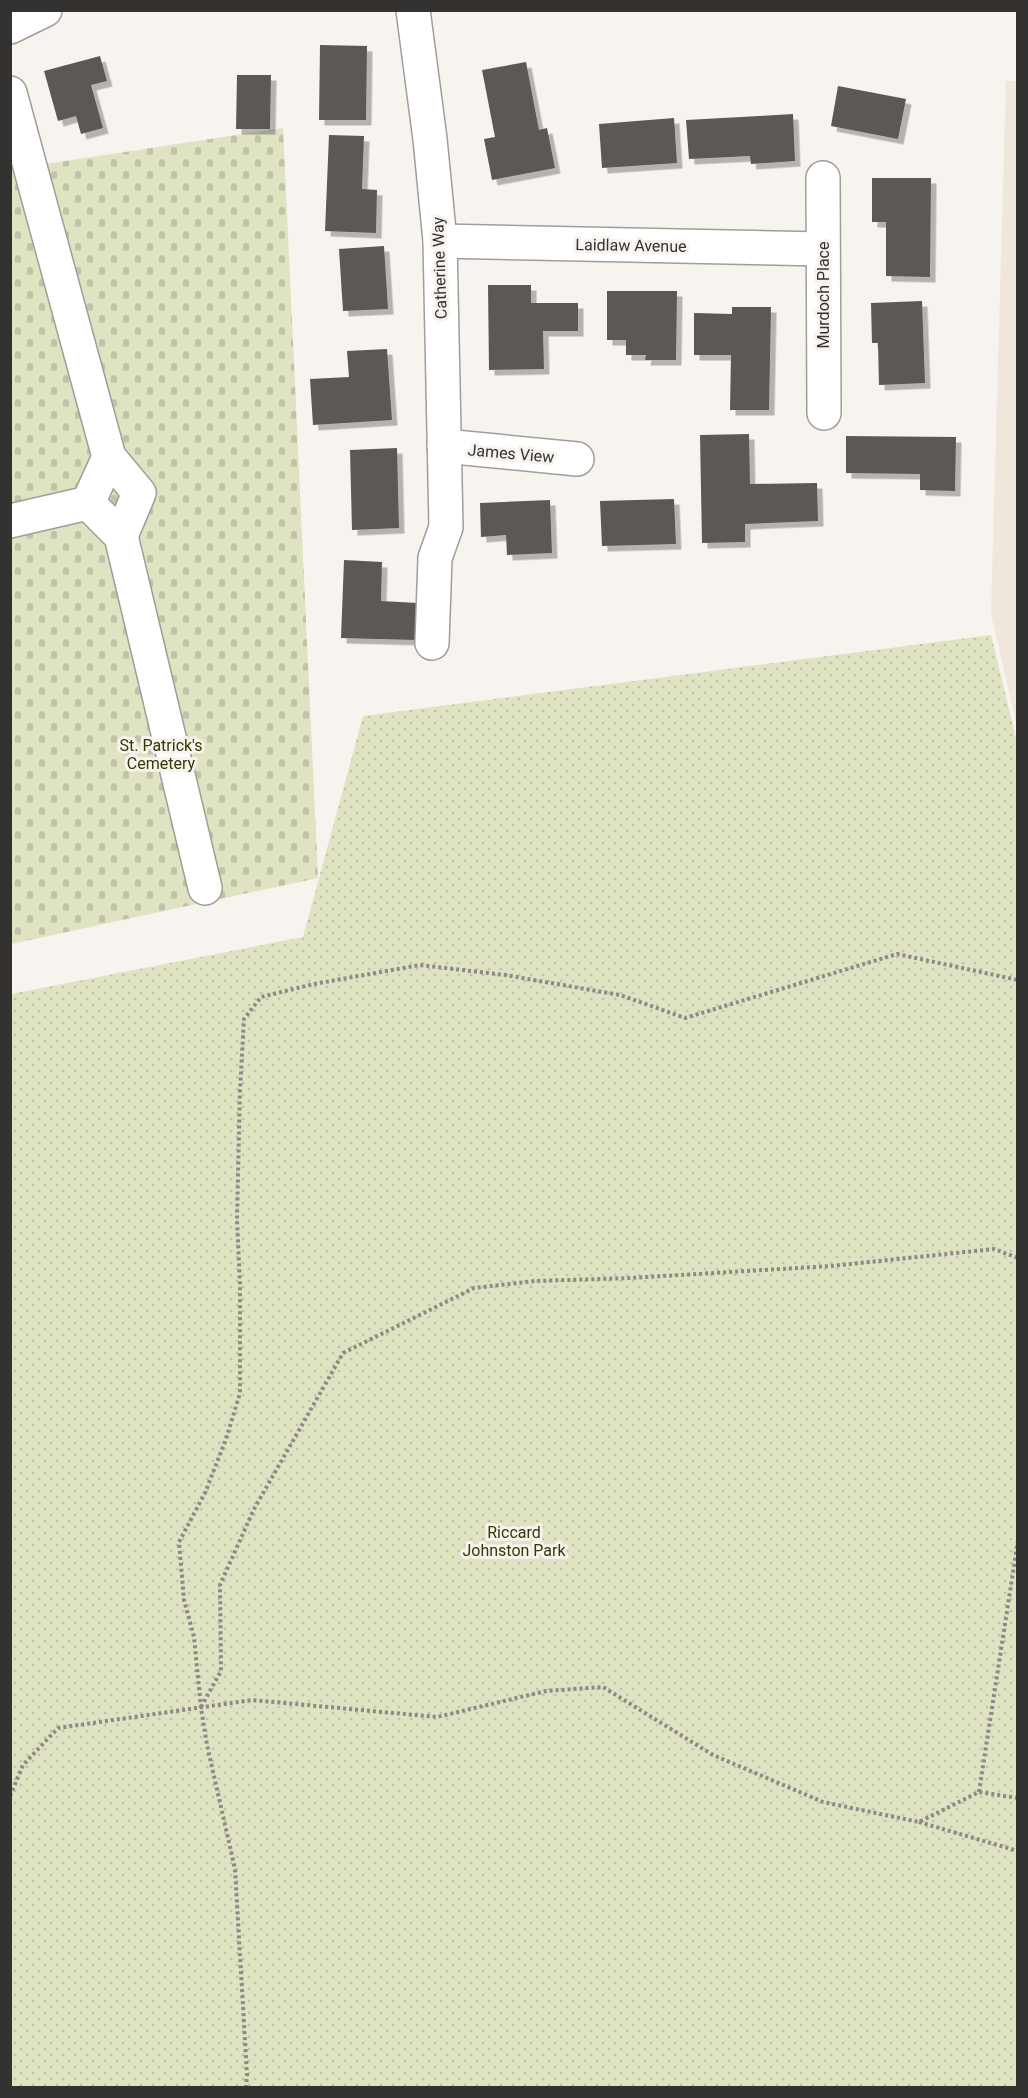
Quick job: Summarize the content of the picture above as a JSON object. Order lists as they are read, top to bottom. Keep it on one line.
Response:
{"streets":{"street":["Laidlaw Avenue","Catherine Way","Murdoch Place","James View"]},"crossings":[["Laidlaw Avenue","Catherine Way"],["Laidlaw Avenue","Murdoch Place"],["Catherine Way","James View"]],"parks":["St. Patrick's Cemetery","Riccard Johnston Park"]}
